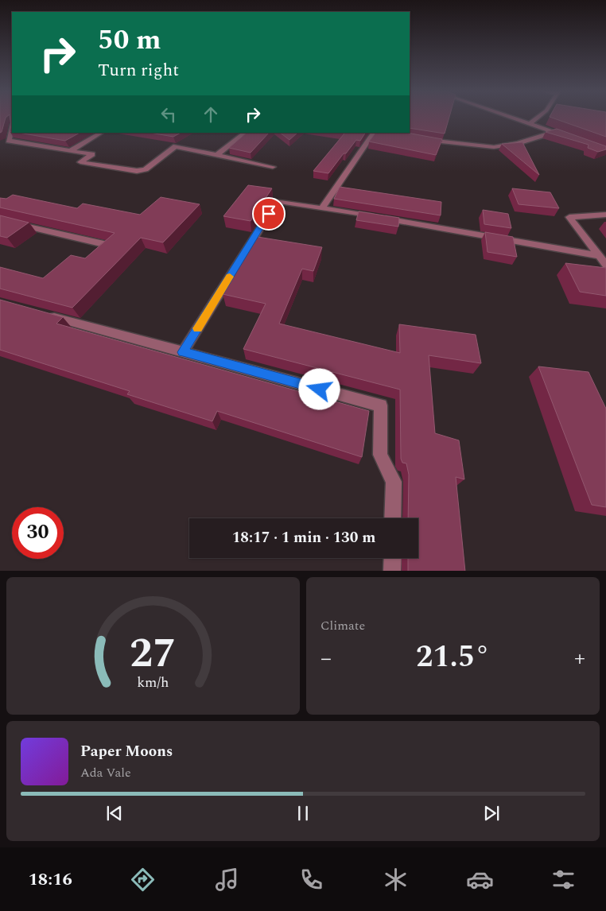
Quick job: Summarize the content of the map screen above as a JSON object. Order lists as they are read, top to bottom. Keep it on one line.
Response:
{"page":{"turn":["50 m","Turn right"],"limit":"30","trip":"18:17 · 1 min · 130 m","tile":"Climate","heat":["−","21.5°","+"],"song":["Paper Moons","Ada Vale"],"tabs":"18:16","gauge":["27","km/h"]}}
